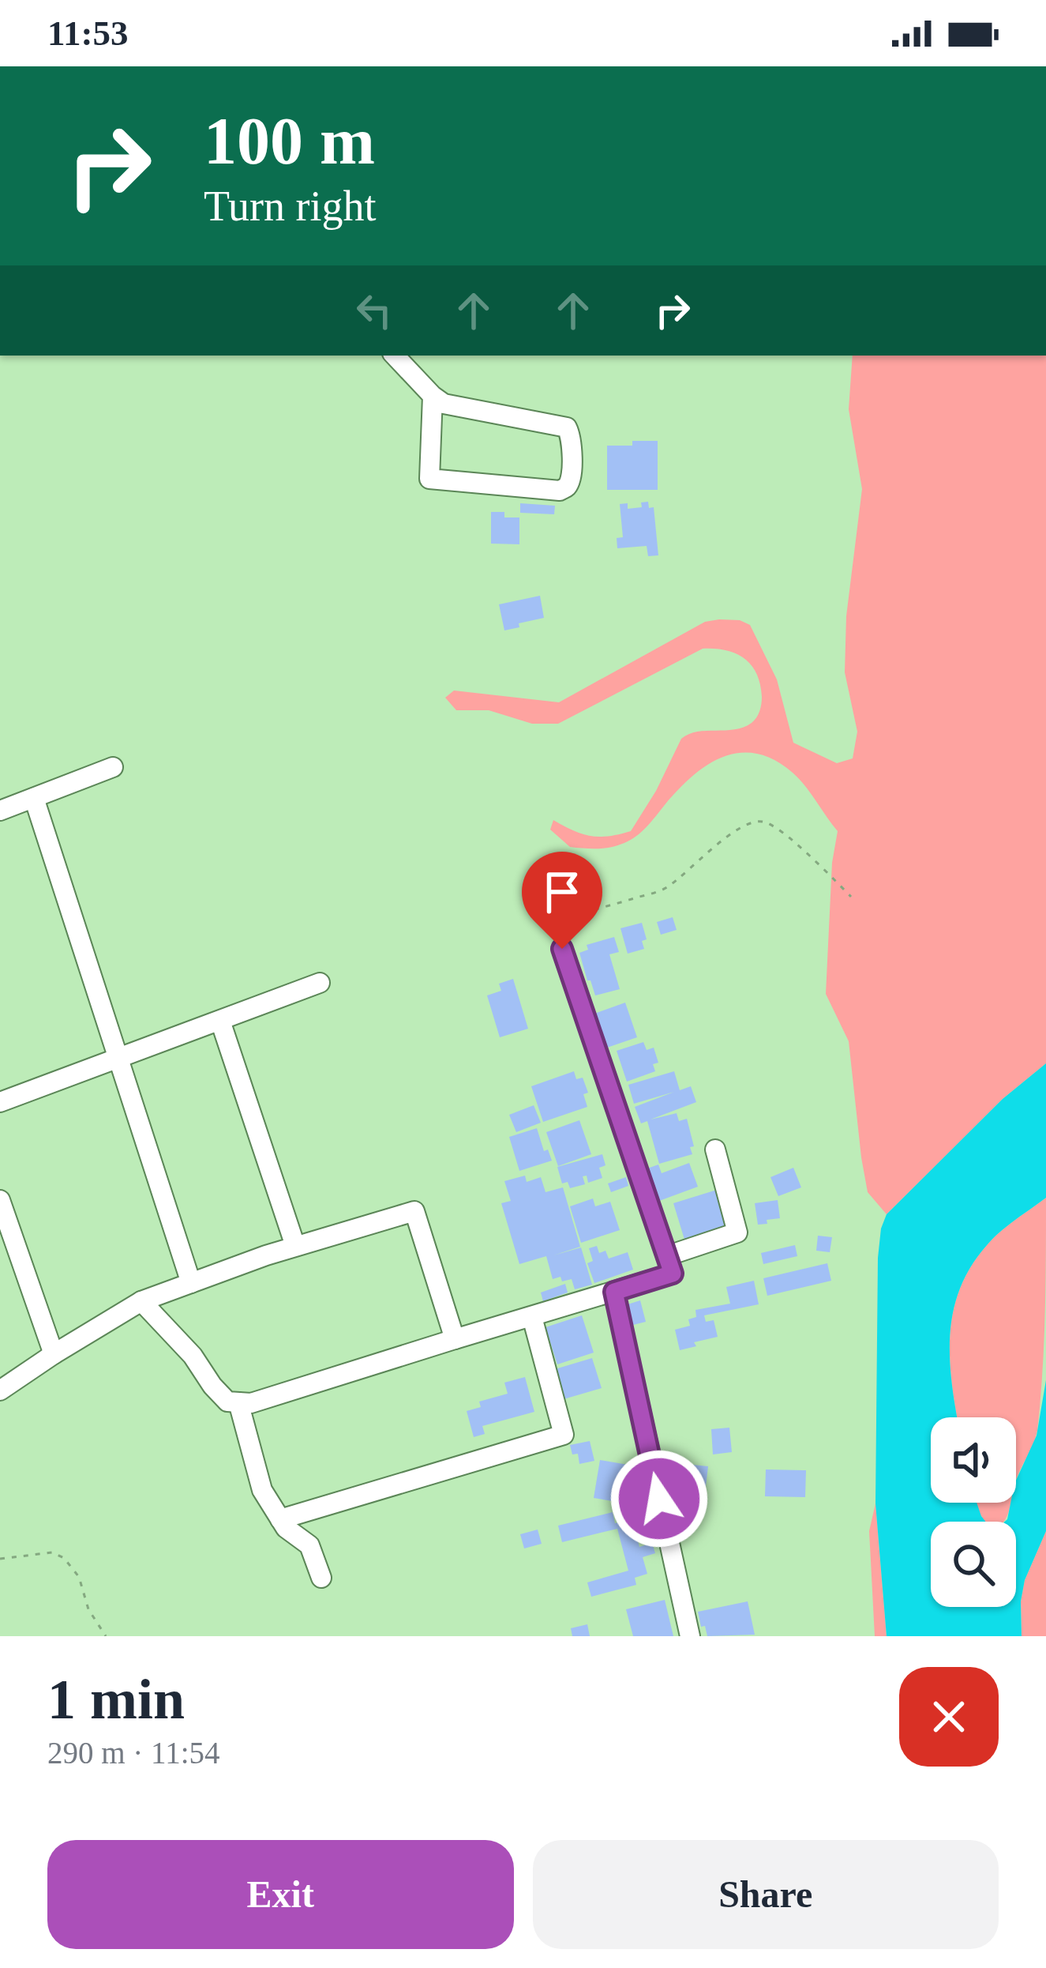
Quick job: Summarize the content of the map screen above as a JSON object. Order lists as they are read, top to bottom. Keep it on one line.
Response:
{"page":{"status":"11:53","turn":["100 m","Turn right"],"heading":["1 min","290 m · 11:54"],"buttons":["Exit","Share"]}}
